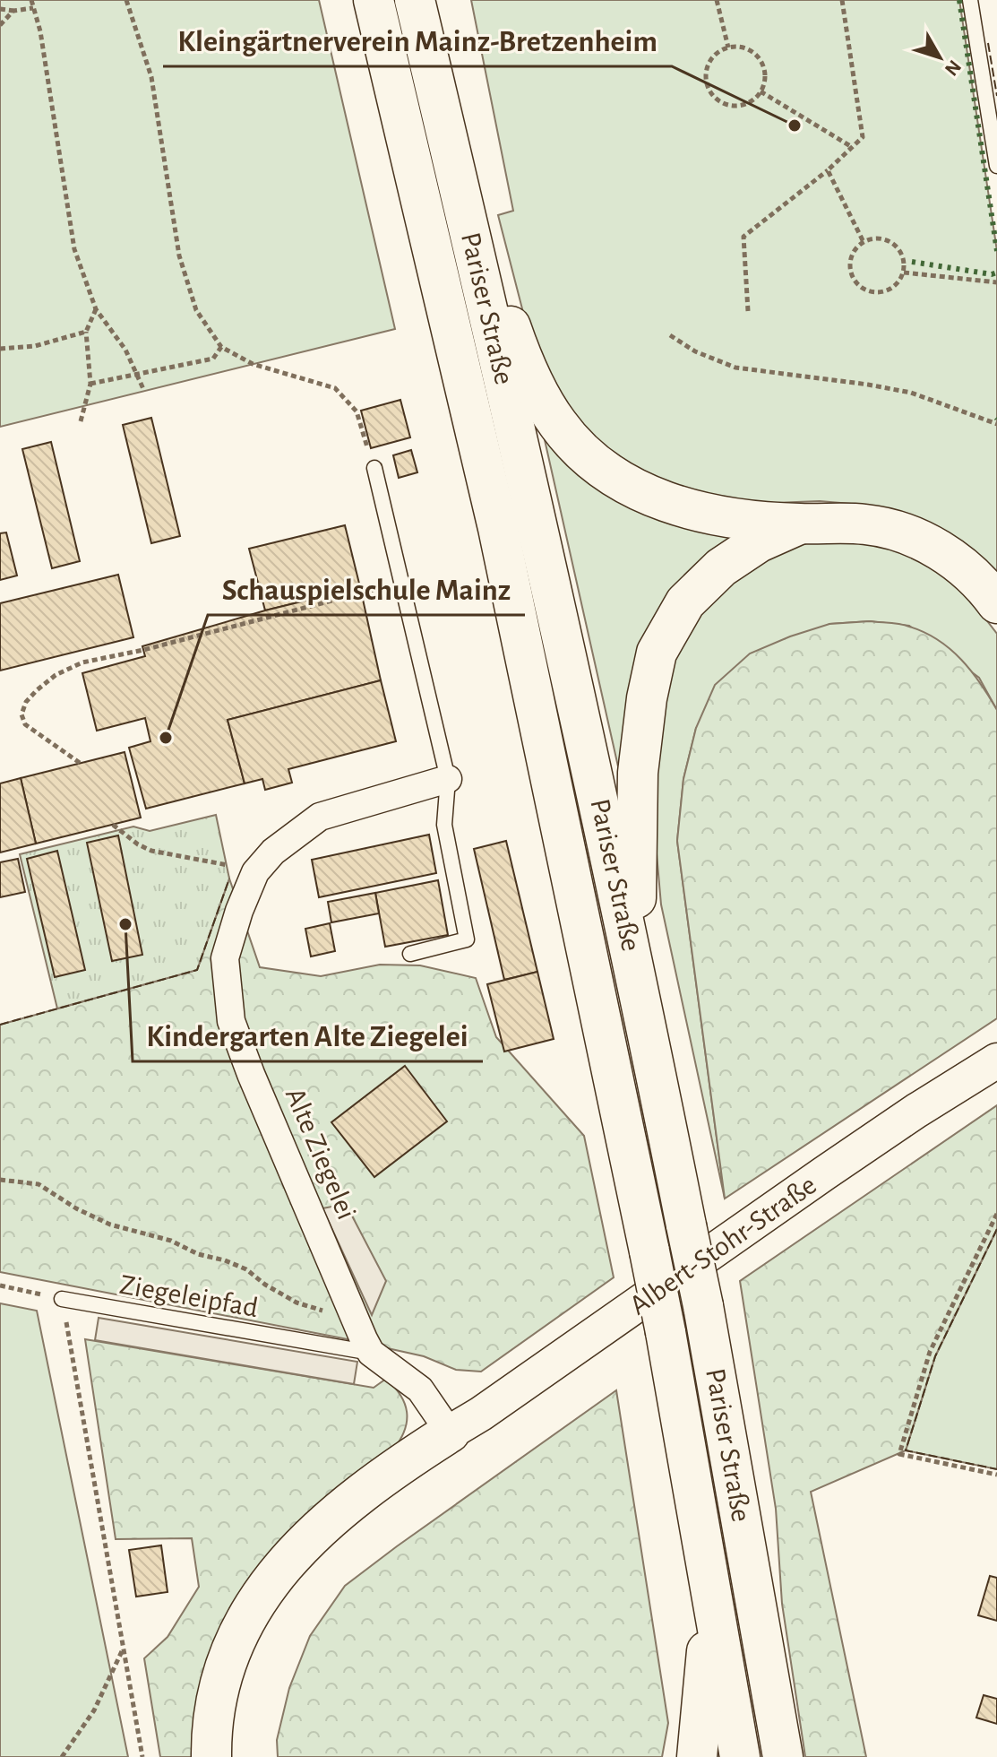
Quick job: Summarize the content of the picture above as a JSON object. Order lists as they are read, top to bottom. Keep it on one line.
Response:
{"streets":{"highway":["Pariser Straße"],"street":["Alte Ziegelei","Albert-Stohr-Straße"],"lane":["Ziegeleipfad"]},"crossings":[["Alte Ziegelei","Albert-Stohr-Straße"],["Alte Ziegelei","Ziegeleipfad"]],"places":["Kleingärtnerverein Mainz-Bretzenheim","Schauspielschule Mainz","Kindergarten Alte Ziegelei"],"north":"bottom right"}
